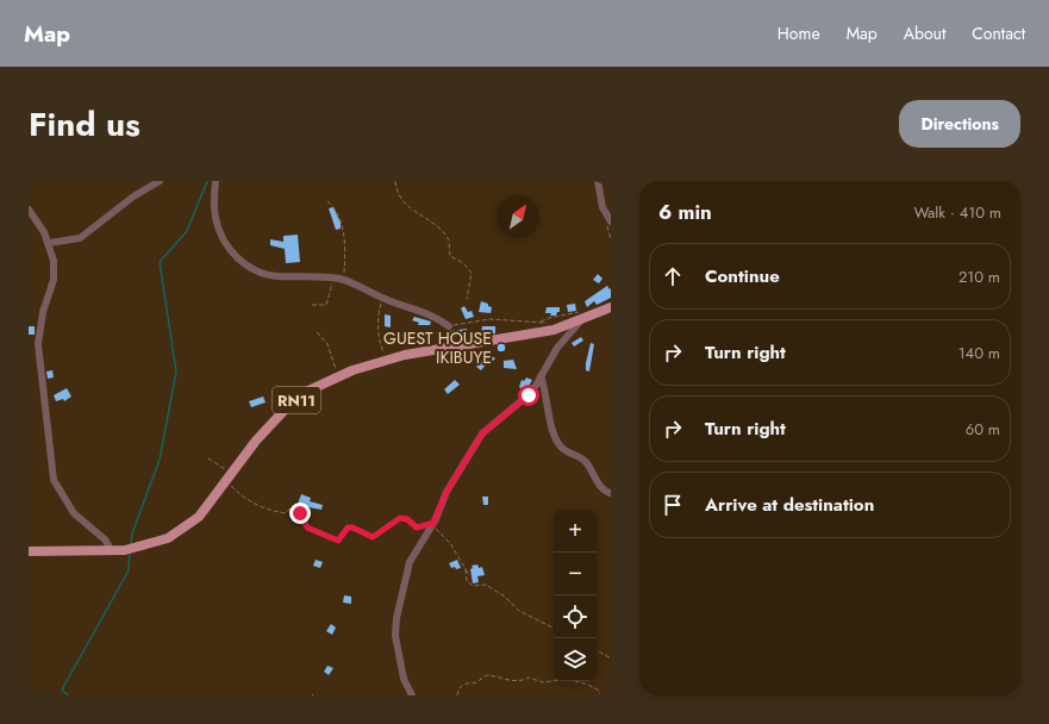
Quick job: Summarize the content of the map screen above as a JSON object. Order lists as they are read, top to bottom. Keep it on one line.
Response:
{"streets":{"main road":["RN11"]},"places":["GUEST HOUSE IKIBUYE"],"north":"top right","page":{"header":"Map","nav":["Home","Map","About","Contact"],"title":"Find us","buttons":"Directions","heading":["6 min","Walk · 410 m"],"list":[["Continue","210 m"],["Turn right","140 m"],["Turn right","60 m"],"Arrive at destination"],"map_buttons":["+","−"]}}
